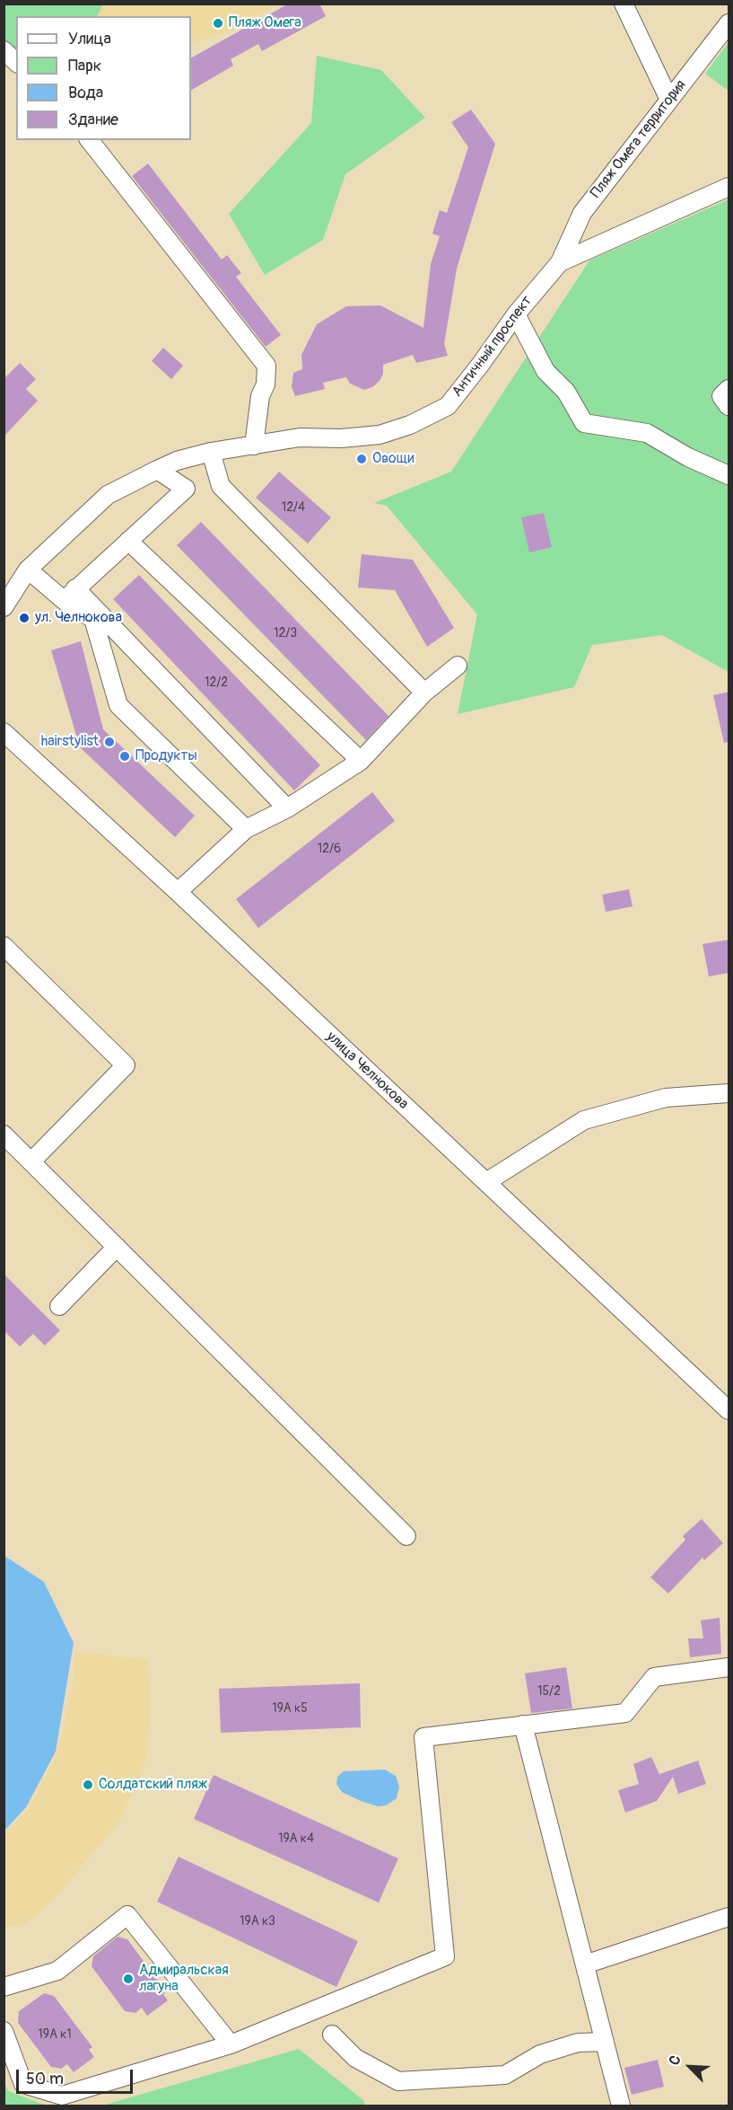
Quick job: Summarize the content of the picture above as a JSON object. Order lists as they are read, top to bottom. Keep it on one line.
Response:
{"streets":{"street":["Пляж Омега территория","Античный проспект","улица Челнокова"]},"crossings":[["Пляж Омега территория","Античный проспект"]],"places":["Пляж Омега","Овощи","ул. Челнокова","hairstylist","Продукты","Солдатский пляж","Адмиральская лагуна"],"house_numbers":["12/4","12/3","12/2","12/6","15/2","19А к5","19А к4","19А к3","19А к1"],"legend":["Улица","Парк","Вода","Здание"],"scale_bar":"50 m","north":"top left"}
